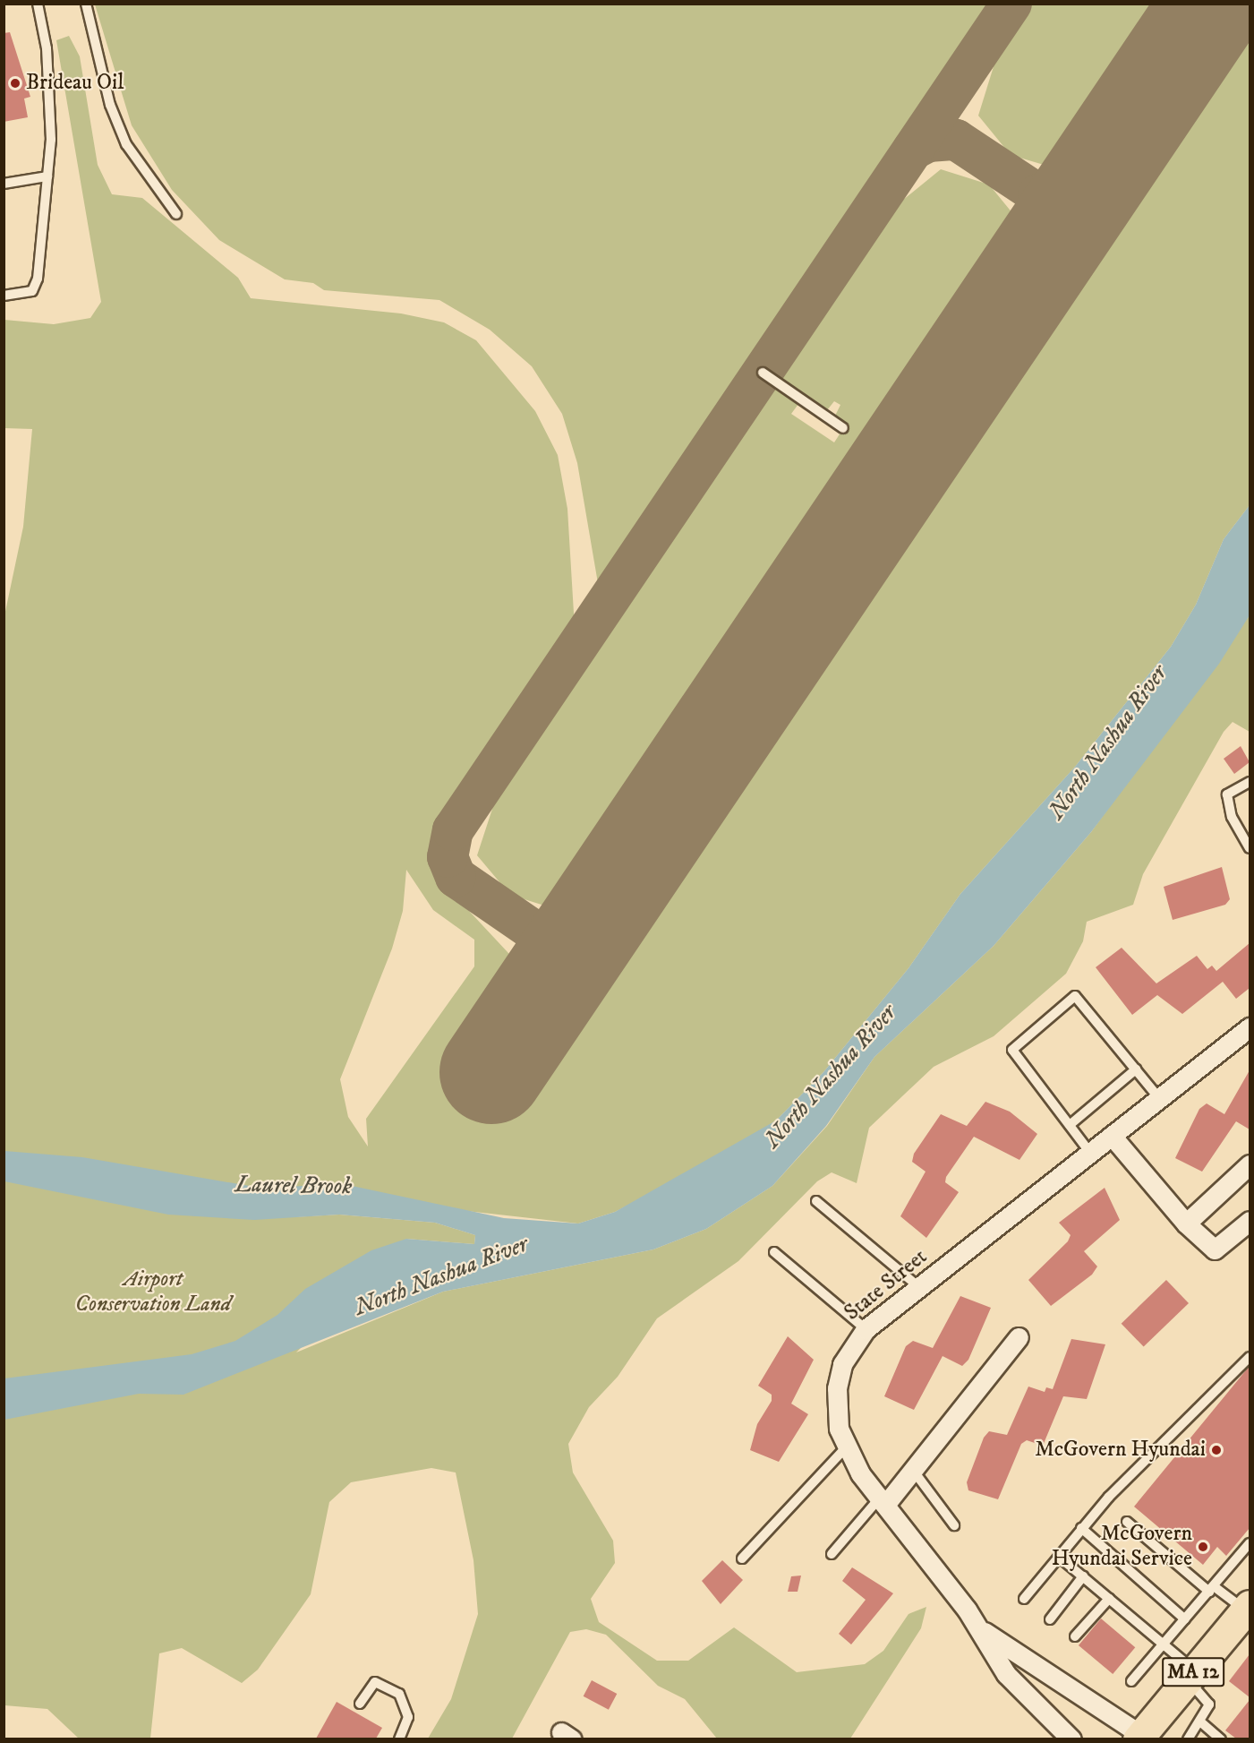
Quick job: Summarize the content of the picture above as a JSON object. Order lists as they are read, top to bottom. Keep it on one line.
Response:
{"streets":{"highway":["MA 12"],"street":["State Street"]},"water":["North Nashua River","Laurel Brook"],"parks":["Airport Conservation Land"],"places":["Brideau Oil","McGovern Hyundai","McGovern Hyundai Service"]}
